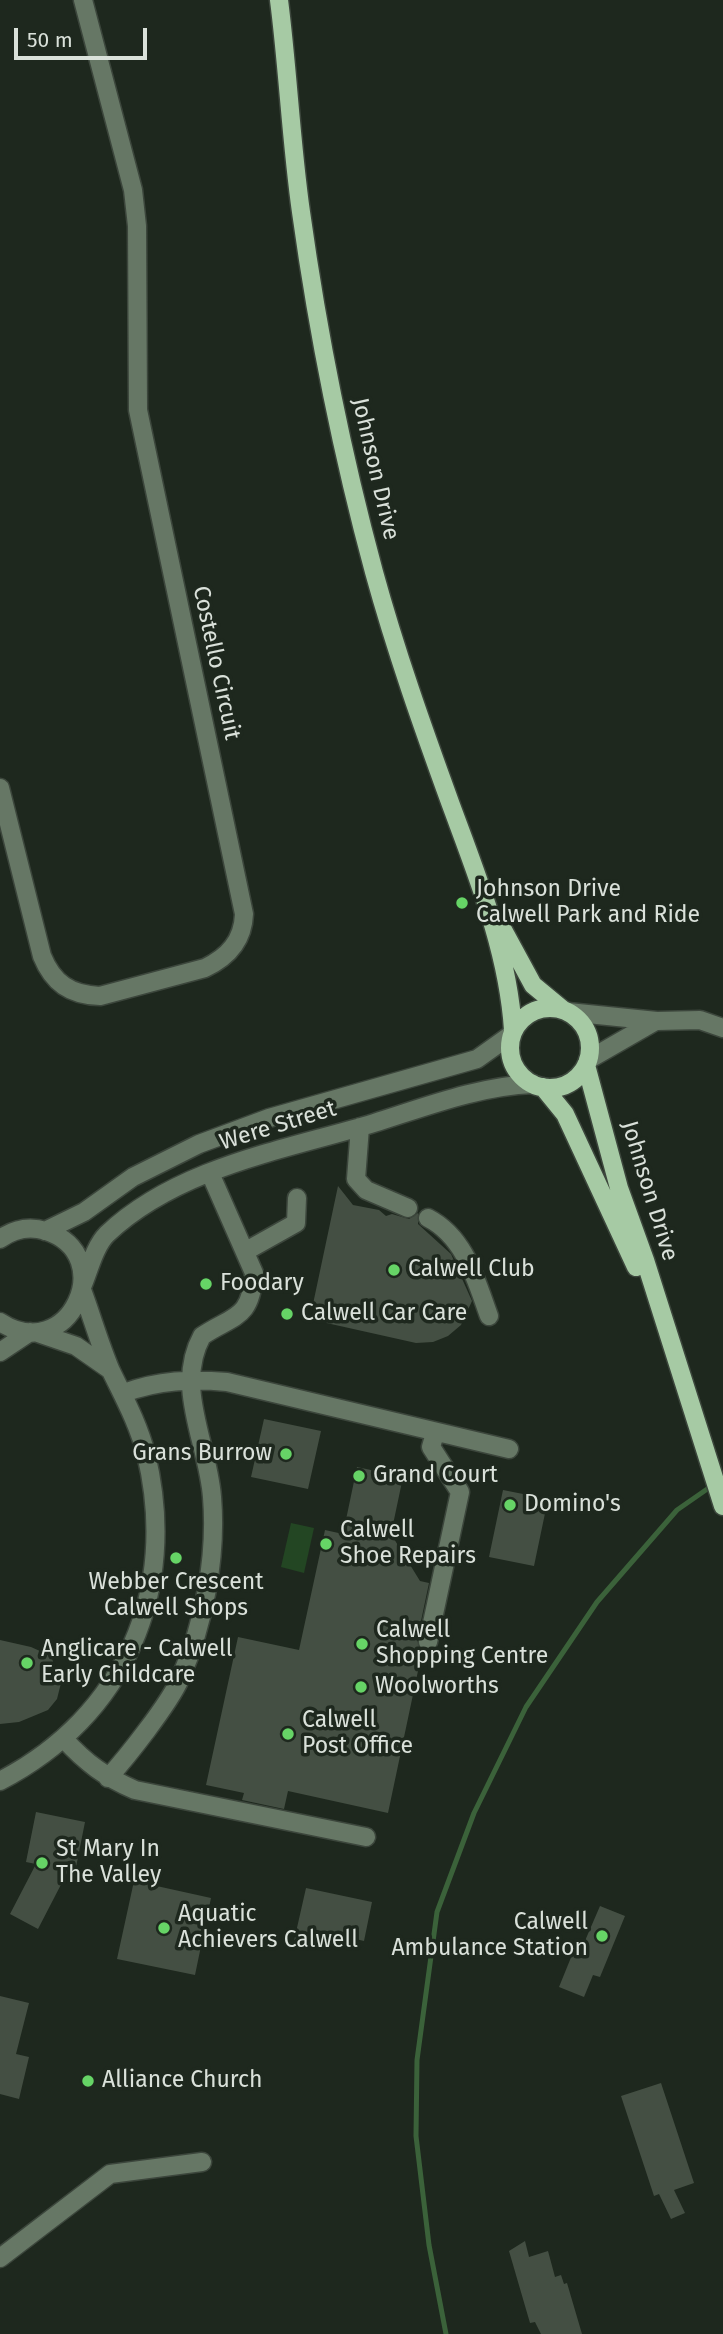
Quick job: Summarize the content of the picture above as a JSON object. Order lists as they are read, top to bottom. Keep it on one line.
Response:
{"streets":{"main road":["Johnson Drive"],"street":["Costello Circuit","Were Street"]},"crossings":[["Johnson Drive","Were Street"]],"places":["Johnson Drive Calwell Park and Ride","Calwell Club","Foodary","Calwell Car Care","Grans Burrow","Grand Court","Domino's","Calwell Shoe Repairs","Webber Crescent Calwell Shops","Calwell Shopping Centre","Anglicare - Calwell Early Childcare","Woolworths","Calwell Post Office","St Mary In The Valley","Aquatic Achievers Calwell","Calwell Ambulance Station","Alliance Church"],"scale_bar":"50 m"}
